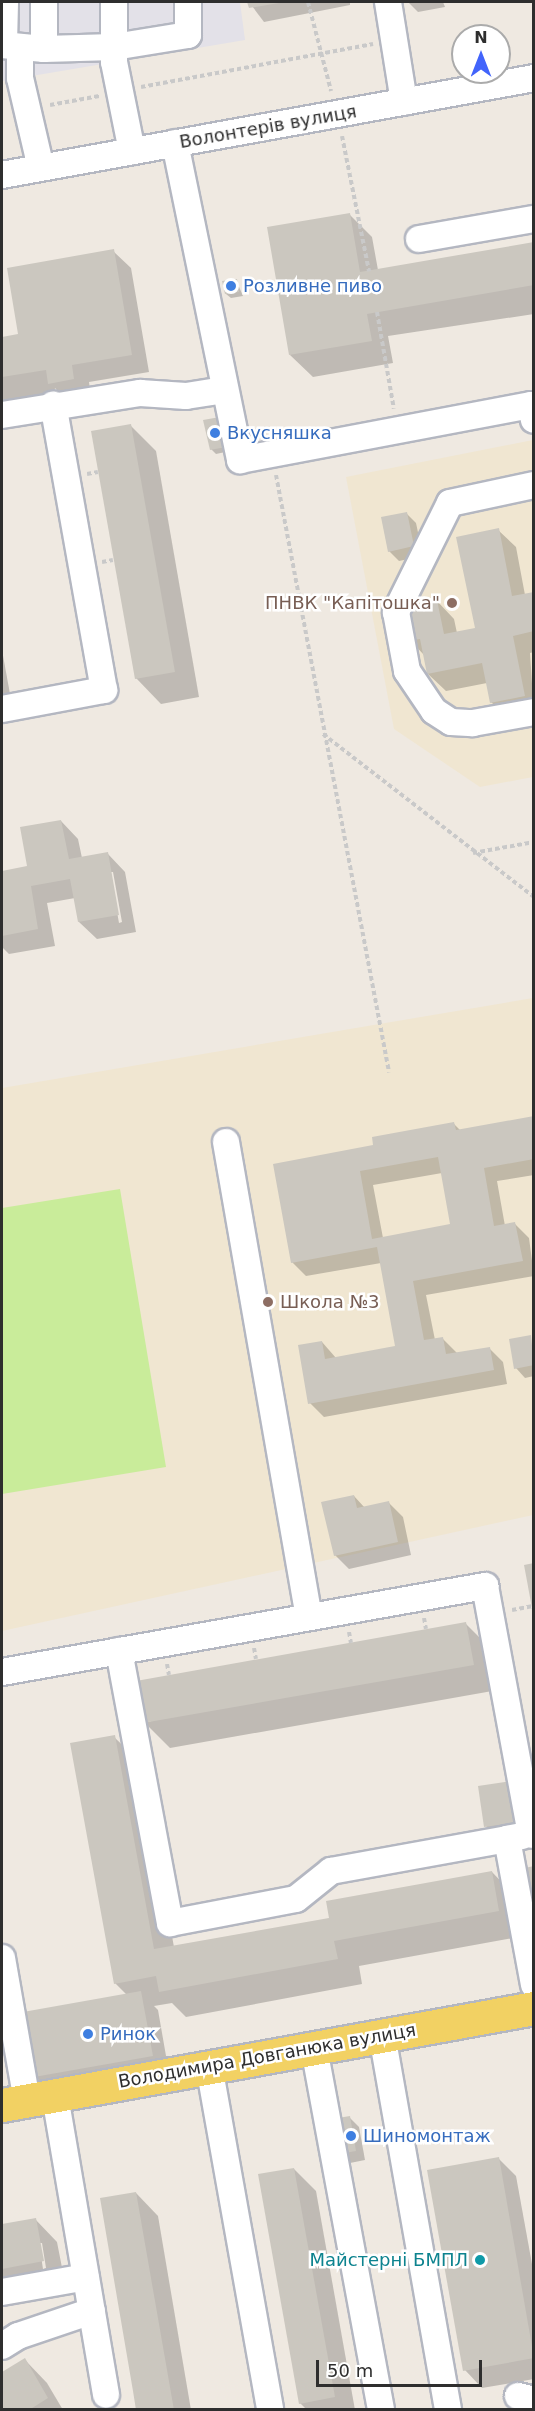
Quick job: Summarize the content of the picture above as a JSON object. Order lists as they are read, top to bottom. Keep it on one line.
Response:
{"streets":{"main road":["Володимира Довганюка вулиця"],"street":["Волонтерів вулиця"]},"places":["Розливне пиво","Вкусняшка","ПНВК \"Капітошка\"","Школа №3","Ринок","Шиномонтаж","Майстерні БМПЛ"],"scale_bar":"50 m","north":"top"}
